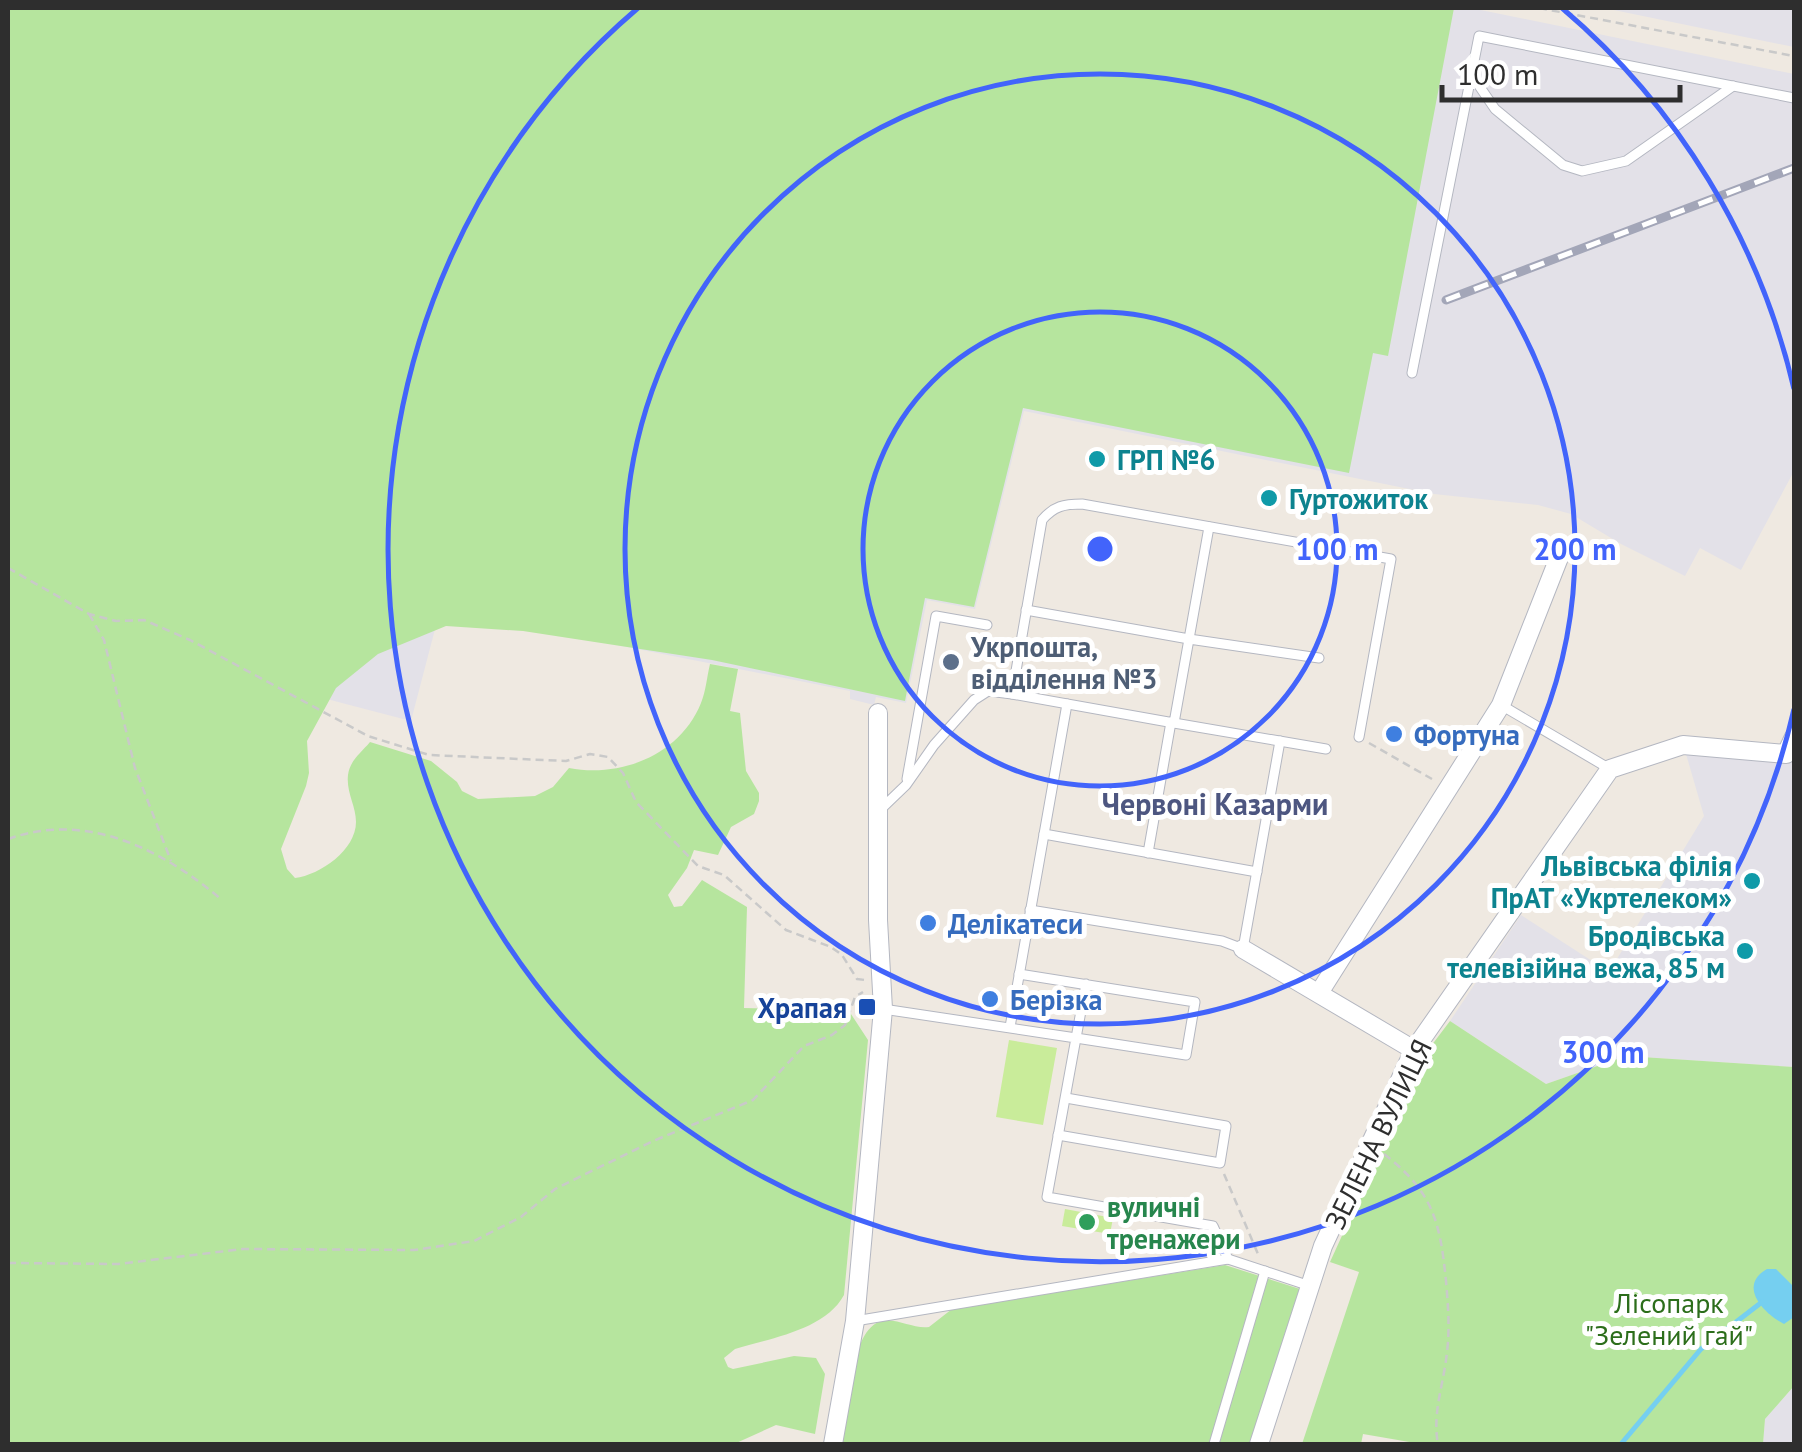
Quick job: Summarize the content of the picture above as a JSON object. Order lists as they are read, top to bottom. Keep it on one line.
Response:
{"streets":{"street":["ЗЕЛЕНА ВУЛИЦЯ"]},"districts":["Червоні Казарми"],"parks":["Лісопарк \"Зелений гай\""],"places":{"other":["ГРП №6","Гуртожиток","Укрпошта, відділення №3","Фортуна","Львівська філія ПрАТ «Укртелеком»","Делікатеси","Бродівська телевізійна вежа, 85 м","Берізка","вуличні тренажери"],"transit":["Храпая"]},"scale_bar":"100 m","rings":["100 m","200 m","300 m"]}
